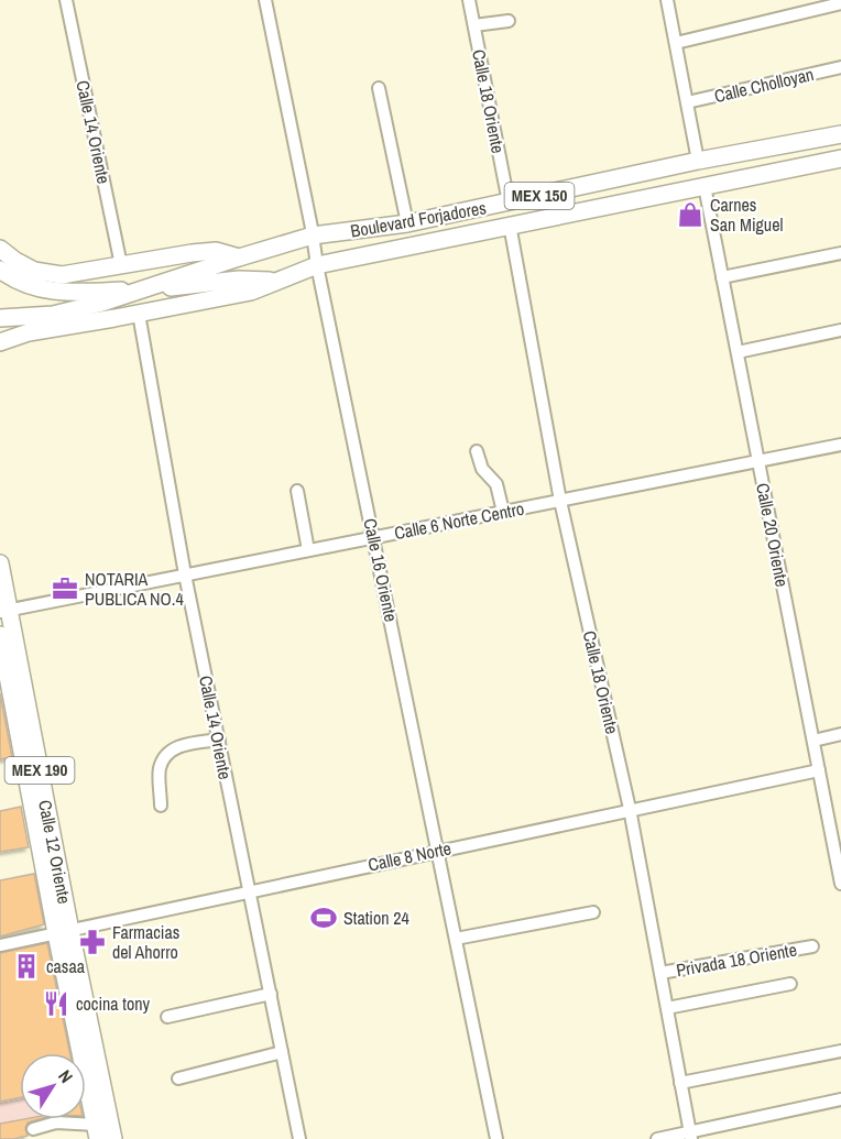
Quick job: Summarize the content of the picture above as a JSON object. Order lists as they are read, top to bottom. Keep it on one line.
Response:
{"streets":{"main road":["MEX 150","Boulevard Forjadores","MEX 190","Calle 12 Oriente"],"street":["Calle Cholloyan","Calle 18 Oriente","Calle 14 Oriente","Calle 6 Norte Centro","Calle 20 Oriente","Calle 16 Oriente","Calle 8 Norte","Privada 18 Oriente"]},"crossings":[["Calle 18 Oriente","Boulevard Forjadores"],["Calle 18 Oriente","Calle 6 Norte Centro"],["Calle 18 Oriente","Calle 8 Norte"],["Calle 18 Oriente","Privada 18 Oriente"],["Calle 14 Oriente","MEX 150"],["Calle 14 Oriente","Boulevard Forjadores"],["Calle 14 Oriente","Calle 6 Norte Centro"],["Calle 14 Oriente","Calle 8 Norte"],["MEX 150","Boulevard Forjadores"],["Boulevard Forjadores","Calle 20 Oriente"],["Boulevard Forjadores","Calle 16 Oriente"],["Calle 6 Norte Centro","Calle 20 Oriente"],["Calle 6 Norte Centro","Calle 16 Oriente"],["Calle 6 Norte Centro","Calle 12 Oriente"],["Calle 20 Oriente","Calle 8 Norte"],["Calle 16 Oriente","Calle 8 Norte"],["Calle 12 Oriente","Calle 8 Norte"]],"places":{"shop":["Carnes San Miguel"],"office":["NOTARIA PUBLICA NO.4"],"sports":["Station 24"],"pharmacy":["Farmacias del Ahorro"],"building":["casaa"],"restaurant":["cocina tony"]},"north":"top right"}
